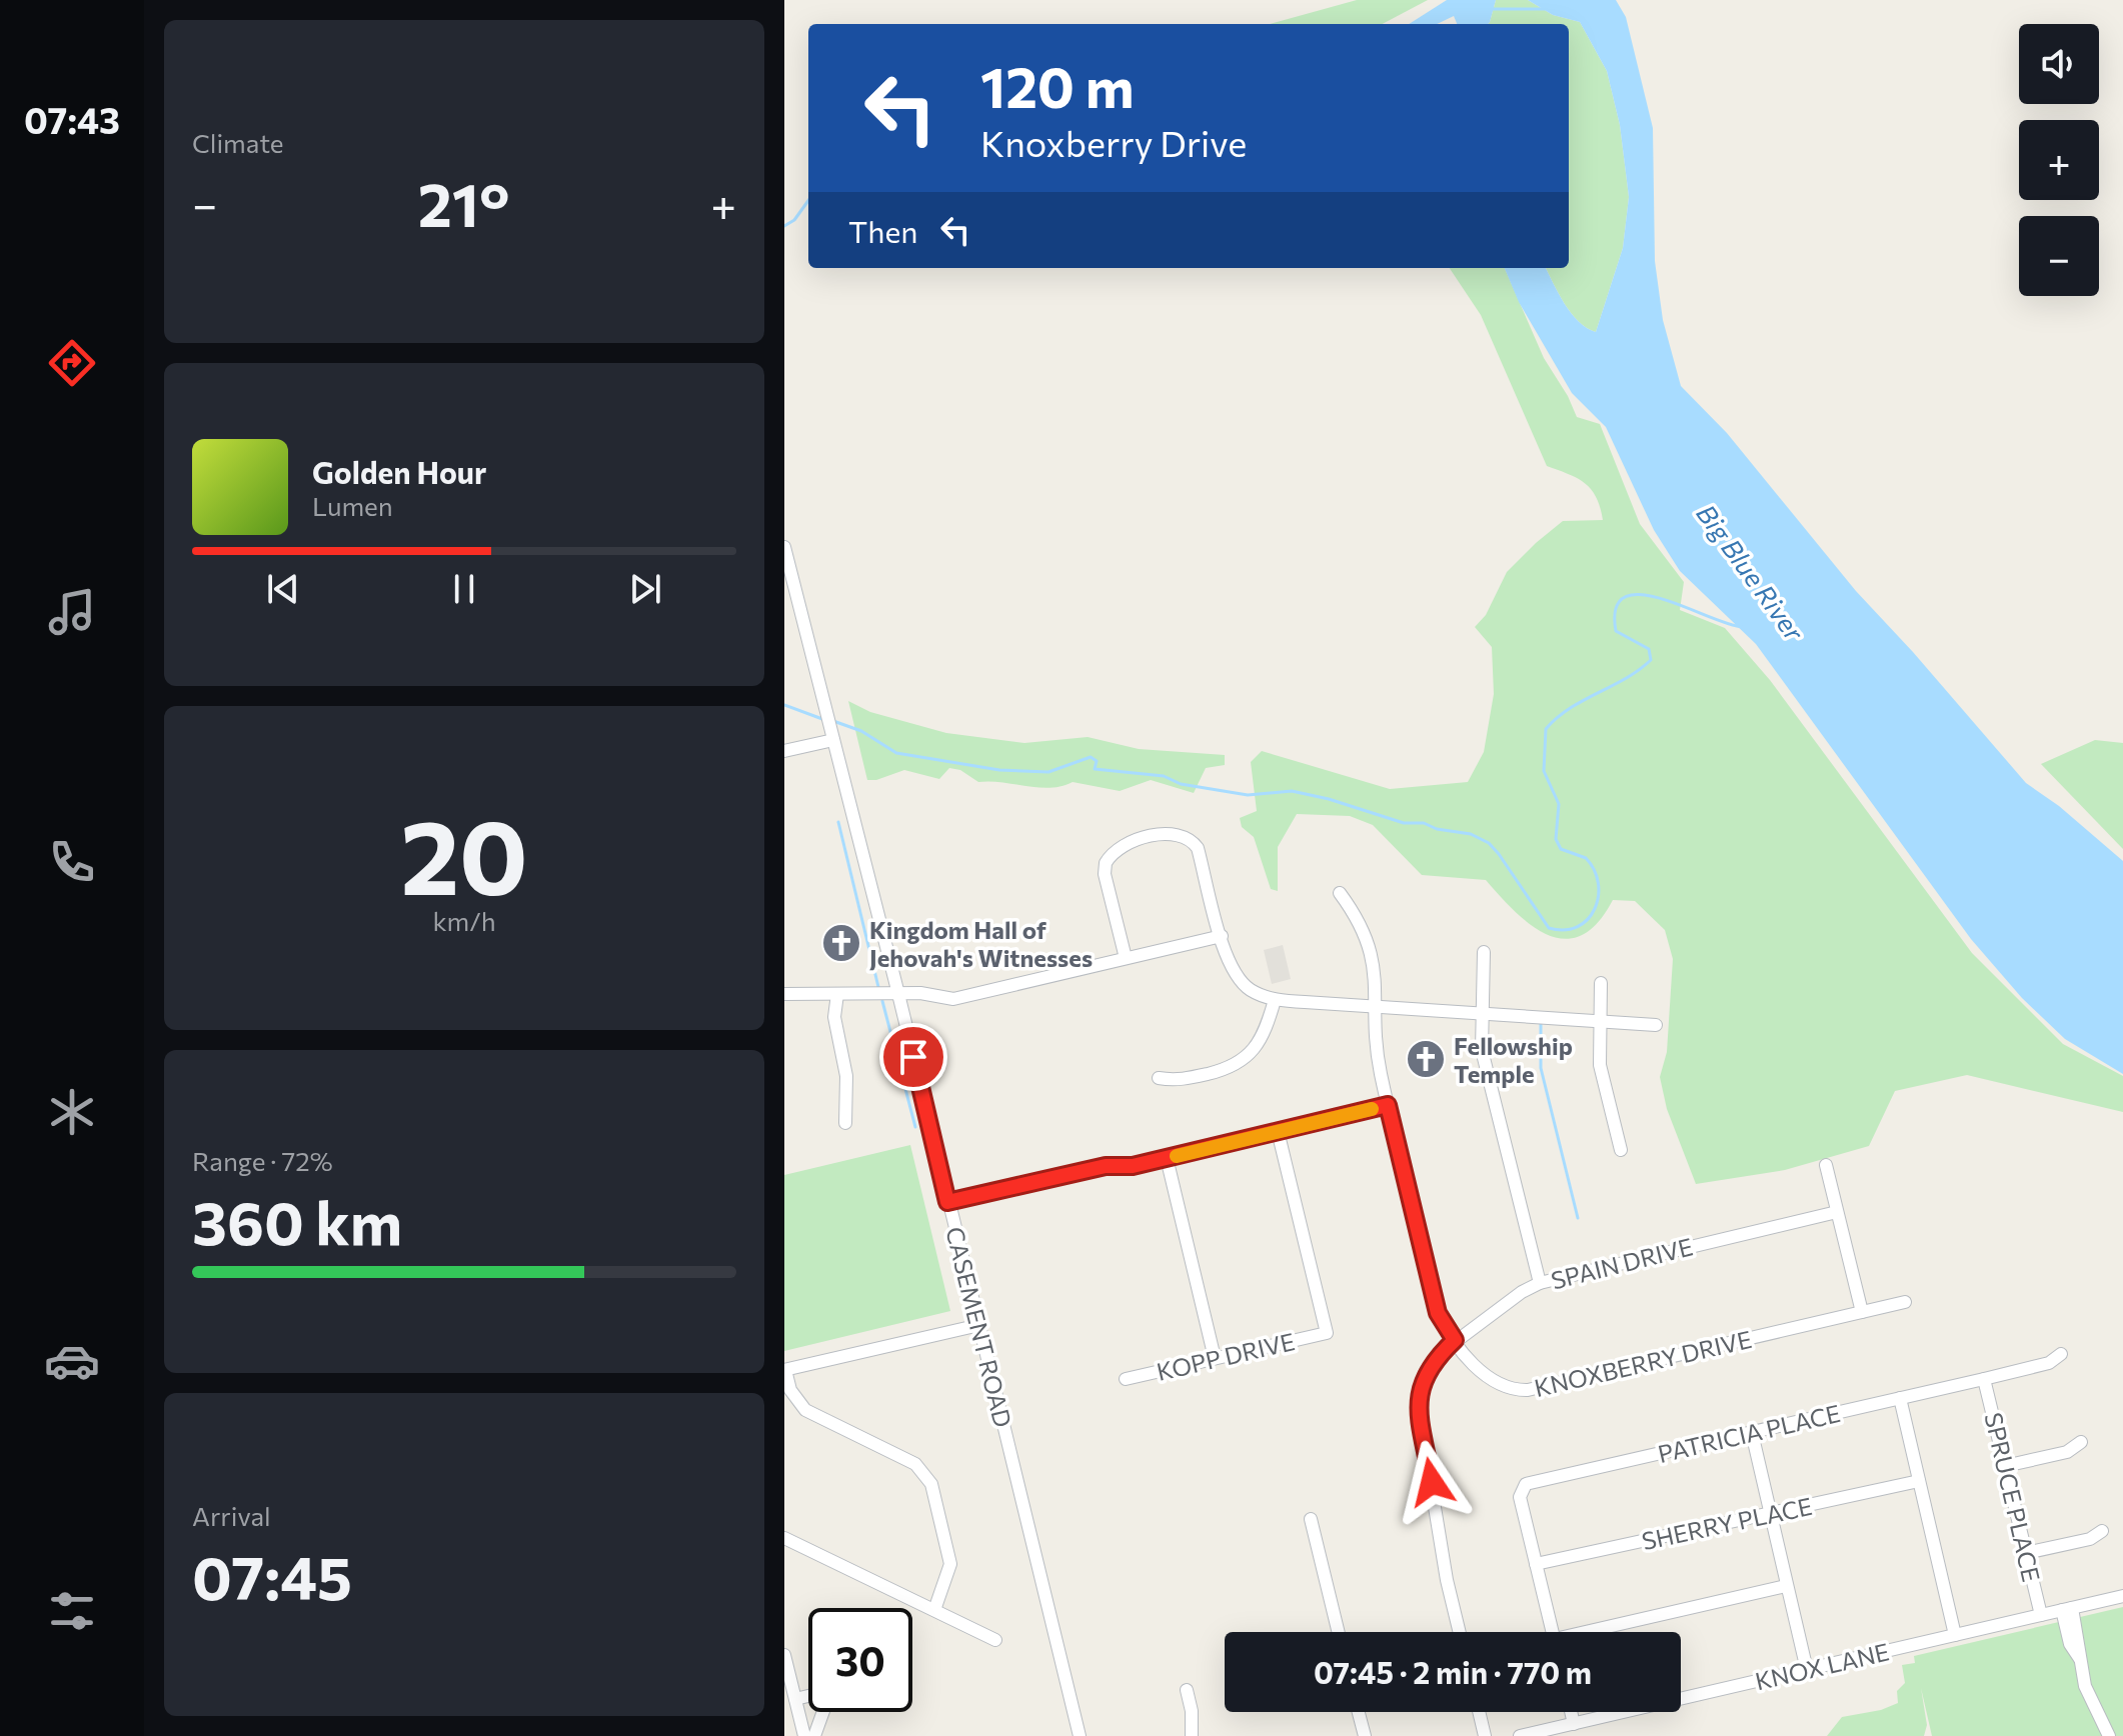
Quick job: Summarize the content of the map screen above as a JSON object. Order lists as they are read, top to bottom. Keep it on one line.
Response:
{"streets":{"street":["SPAIN DRIVE","CASEMENT ROAD","KOPP DRIVE","KNOXBERRY DRIVE","PATRICIA PLACE","SPRUCE PLACE","SHERRY PLACE","KNOX LANE"]},"crossings":[["SPAIN DRIVE","KNOXBERRY DRIVE"],["PATRICIA PLACE","SPRUCE PLACE"],["PATRICIA PLACE","SHERRY PLACE"],["SPRUCE PLACE","KNOX LANE"]],"water":["Big Blue River"],"places":{"church":["Kingdom Hall of Jehovah's Witnesses","Fellowship Temple"]},"page":{"tabs":"07:43","tile":["Climate",["20","km/h"],["Range · 72%","360 km"],["Arrival","07:45"]],"map_buttons":["+","−"],"turn":["120 m","Knoxberry Drive"],"heat":["−","21°","+"],"then":"Then","song":["Golden Hour","Lumen"],"limit":"30","trip":"07:45 · 2 min · 770 m"}}
